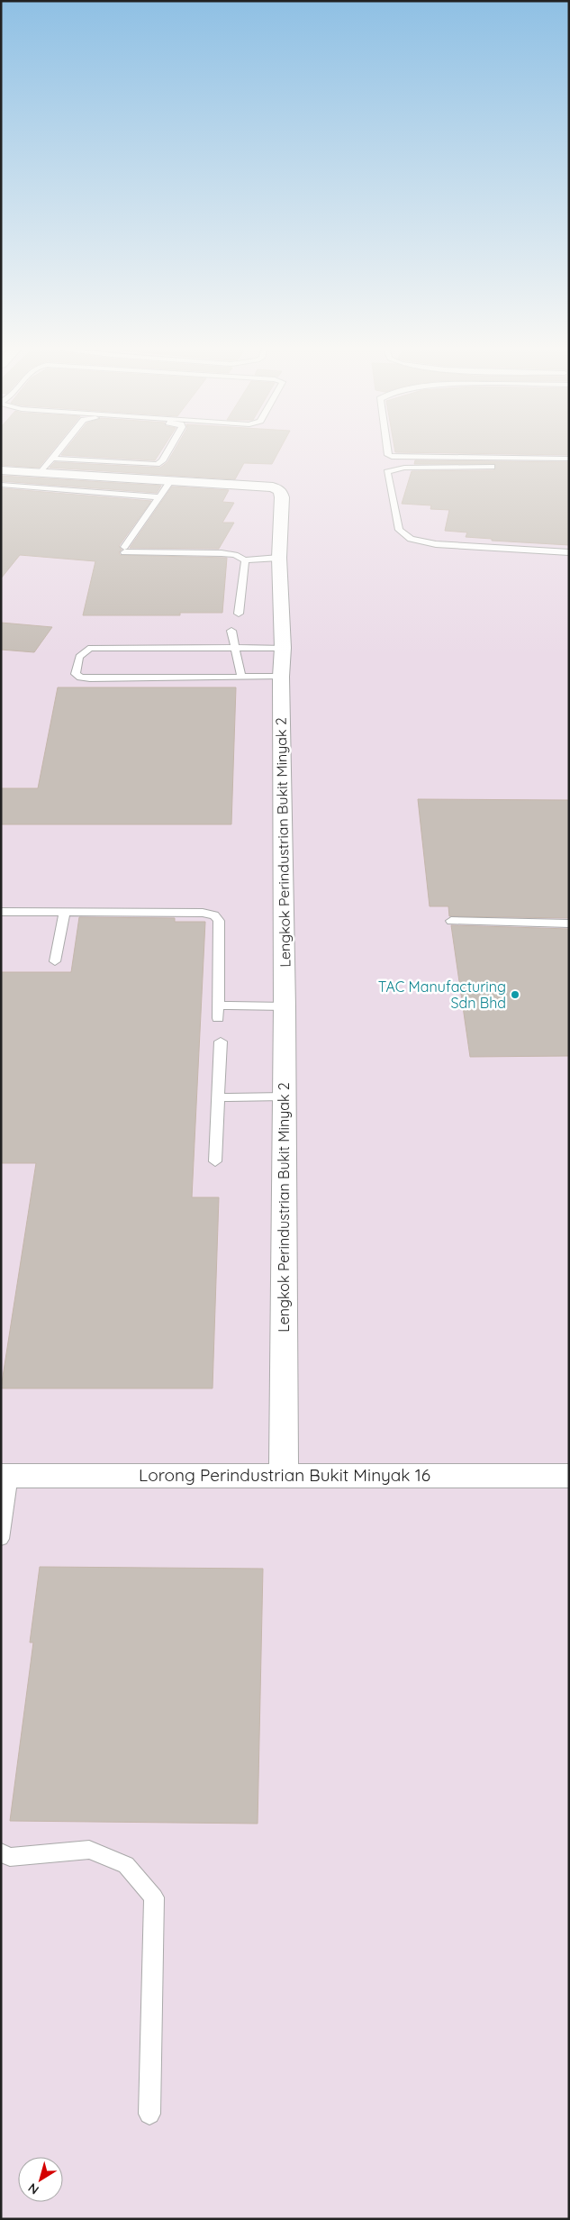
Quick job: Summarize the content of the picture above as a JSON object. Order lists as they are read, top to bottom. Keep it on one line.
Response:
{"streets":{"street":["Lengkok Perindustrian Bukit Minyak 2","Lorong Perindustrian Bukit Minyak 16"]},"crossings":[["Lengkok Perindustrian Bukit Minyak 2","Lorong Perindustrian Bukit Minyak 16"]],"places":["TAC Manufacturing Sdn Bhd"],"north":"bottom left"}
